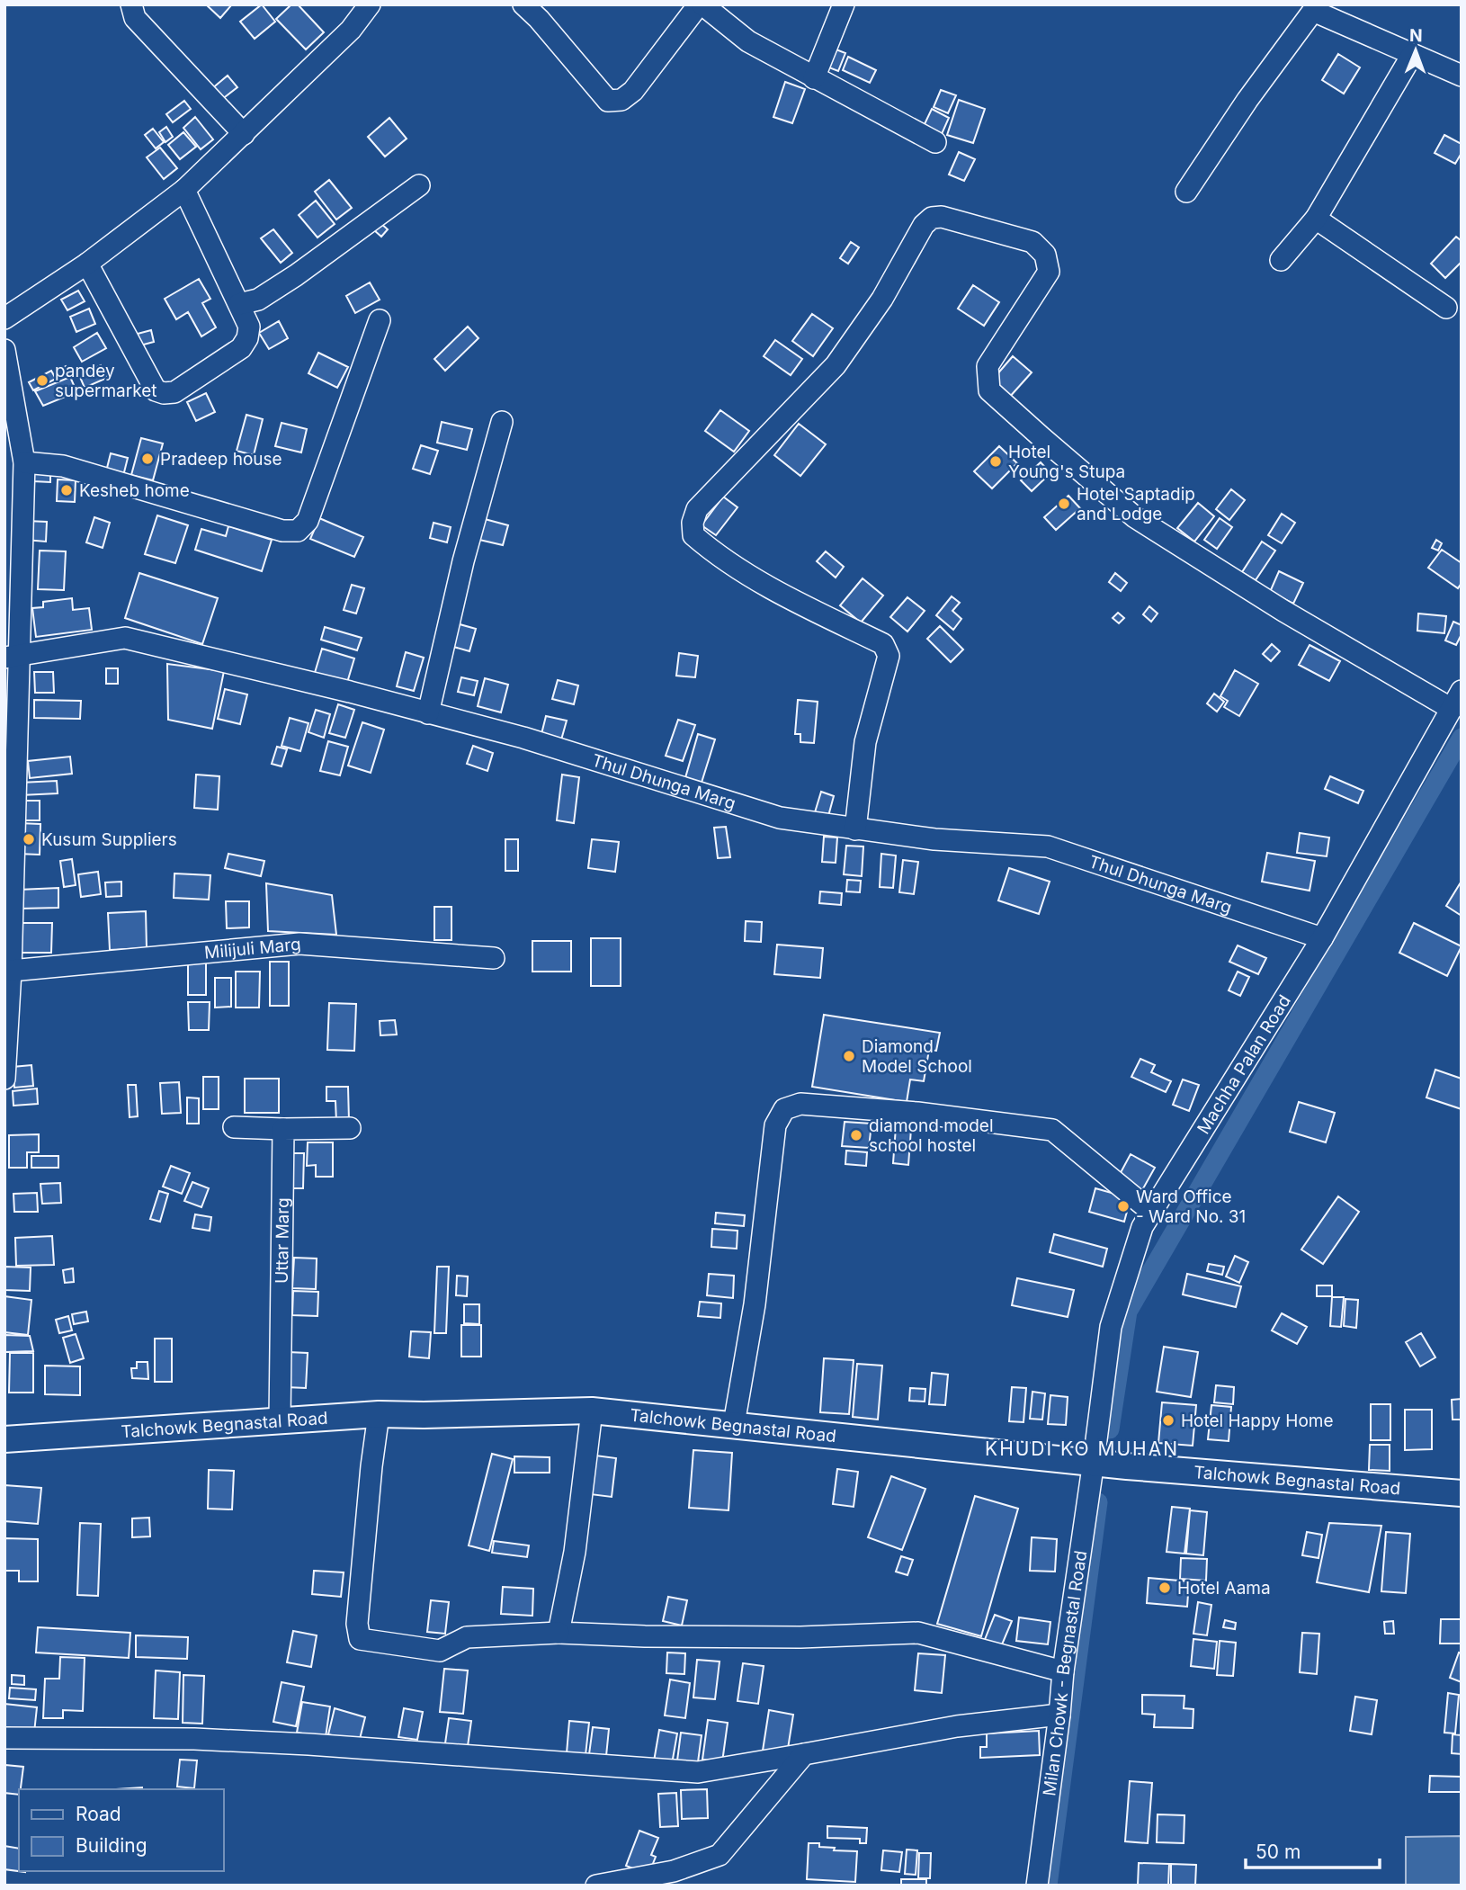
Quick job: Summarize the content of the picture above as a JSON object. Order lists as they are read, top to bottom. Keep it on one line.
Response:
{"streets":{"main road":["Talchowk Begnastal Road"],"street":["Thul Dhunga Marg","Milijuli Marg","Machha Palan Road","Uttar Marg","Milan Chowk - Begnastal Road"]},"crossings":[["Thul Dhunga Marg","Machha Palan Road"],["Machha Palan Road","Talchowk Begnastal Road"],["Machha Palan Road","Milan Chowk - Begnastal Road"],["Uttar Marg","Talchowk Begnastal Road"],["Talchowk Begnastal Road","Milan Chowk - Begnastal Road"]],"districts":["KHUDI KO MUHAN"],"places":["pandey supermarket","Pradeep house","Hotel Young's Stupa","Kesheb home","Hotel Saptadip and Lodge","Kusum Suppliers","Diamond Model School","diamond model school hostel","Ward Office - Ward No. 31","Hotel Happy Home","Hotel Aama"],"legend":["Road","Building"],"scale_bar":"50 m","north":"top"}
